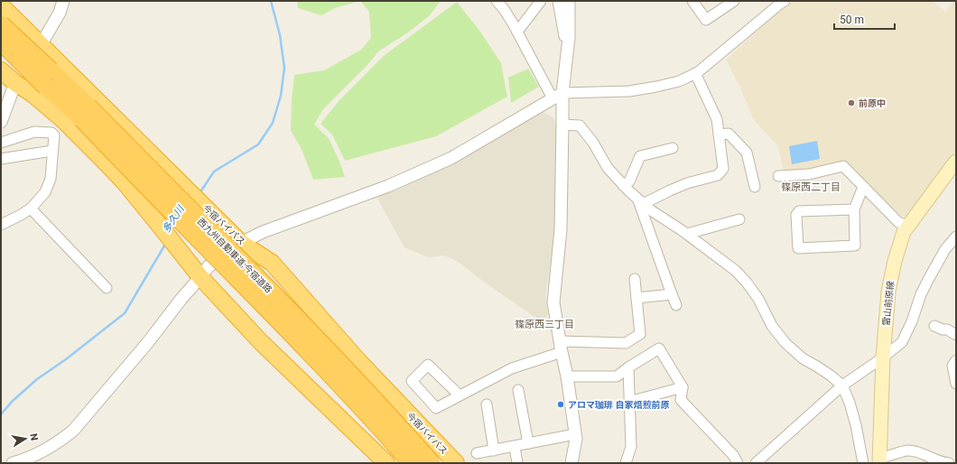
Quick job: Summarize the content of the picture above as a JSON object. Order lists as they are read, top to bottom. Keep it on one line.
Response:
{"streets":{"highway":["今宿バイパス","西九州自動車道;今宿道路"],"main road":["雷山前原線"]},"districts":["篠原西二丁目","篠原西三丁目"],"water":["多久川"],"places":["前原中","アロマ珈琲 自家焙煎前原"],"scale_bar":"50 m","north":"right"}
